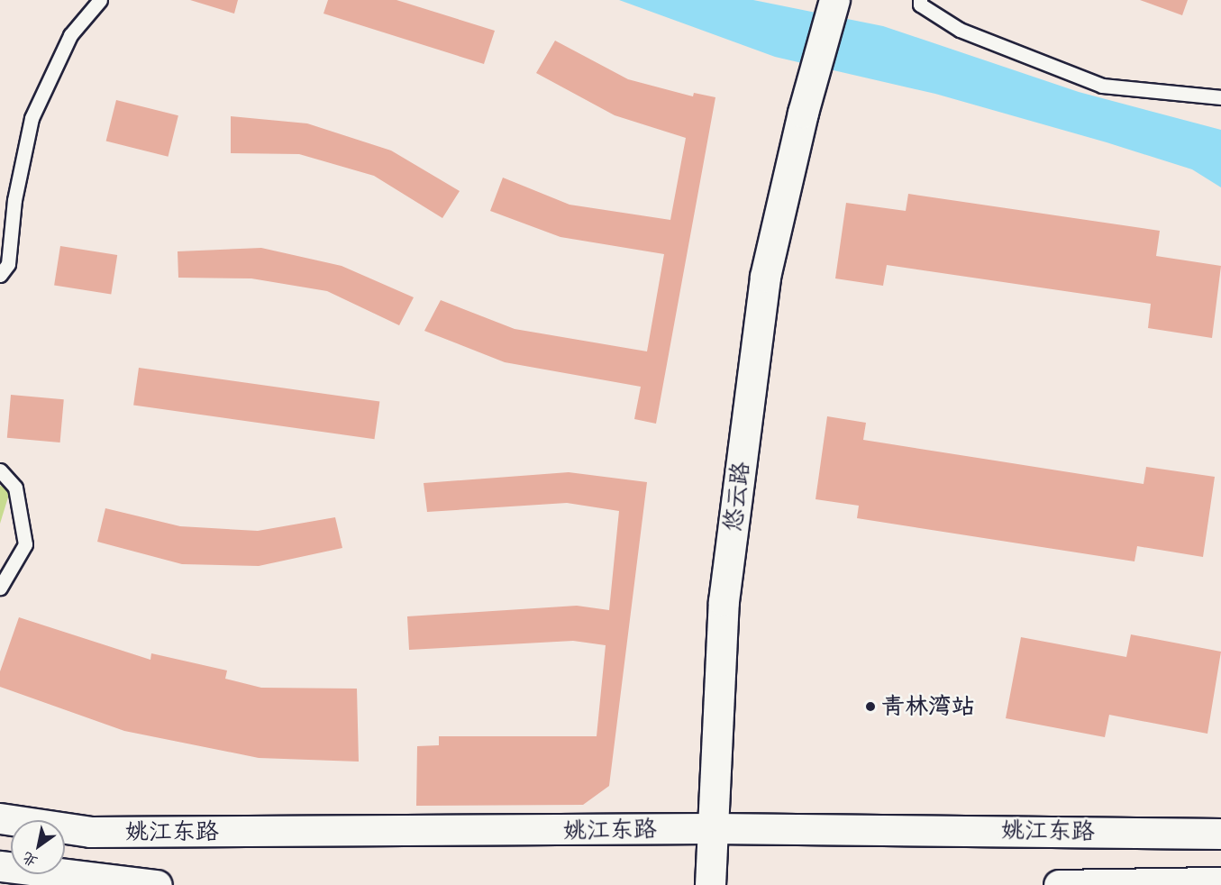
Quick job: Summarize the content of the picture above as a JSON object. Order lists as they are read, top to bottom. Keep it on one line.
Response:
{"streets":{"main road":["悠云路","姚江东路"]},"crossings":[["悠云路","姚江东路"]],"places":["青林湾站"],"north":"bottom left"}
